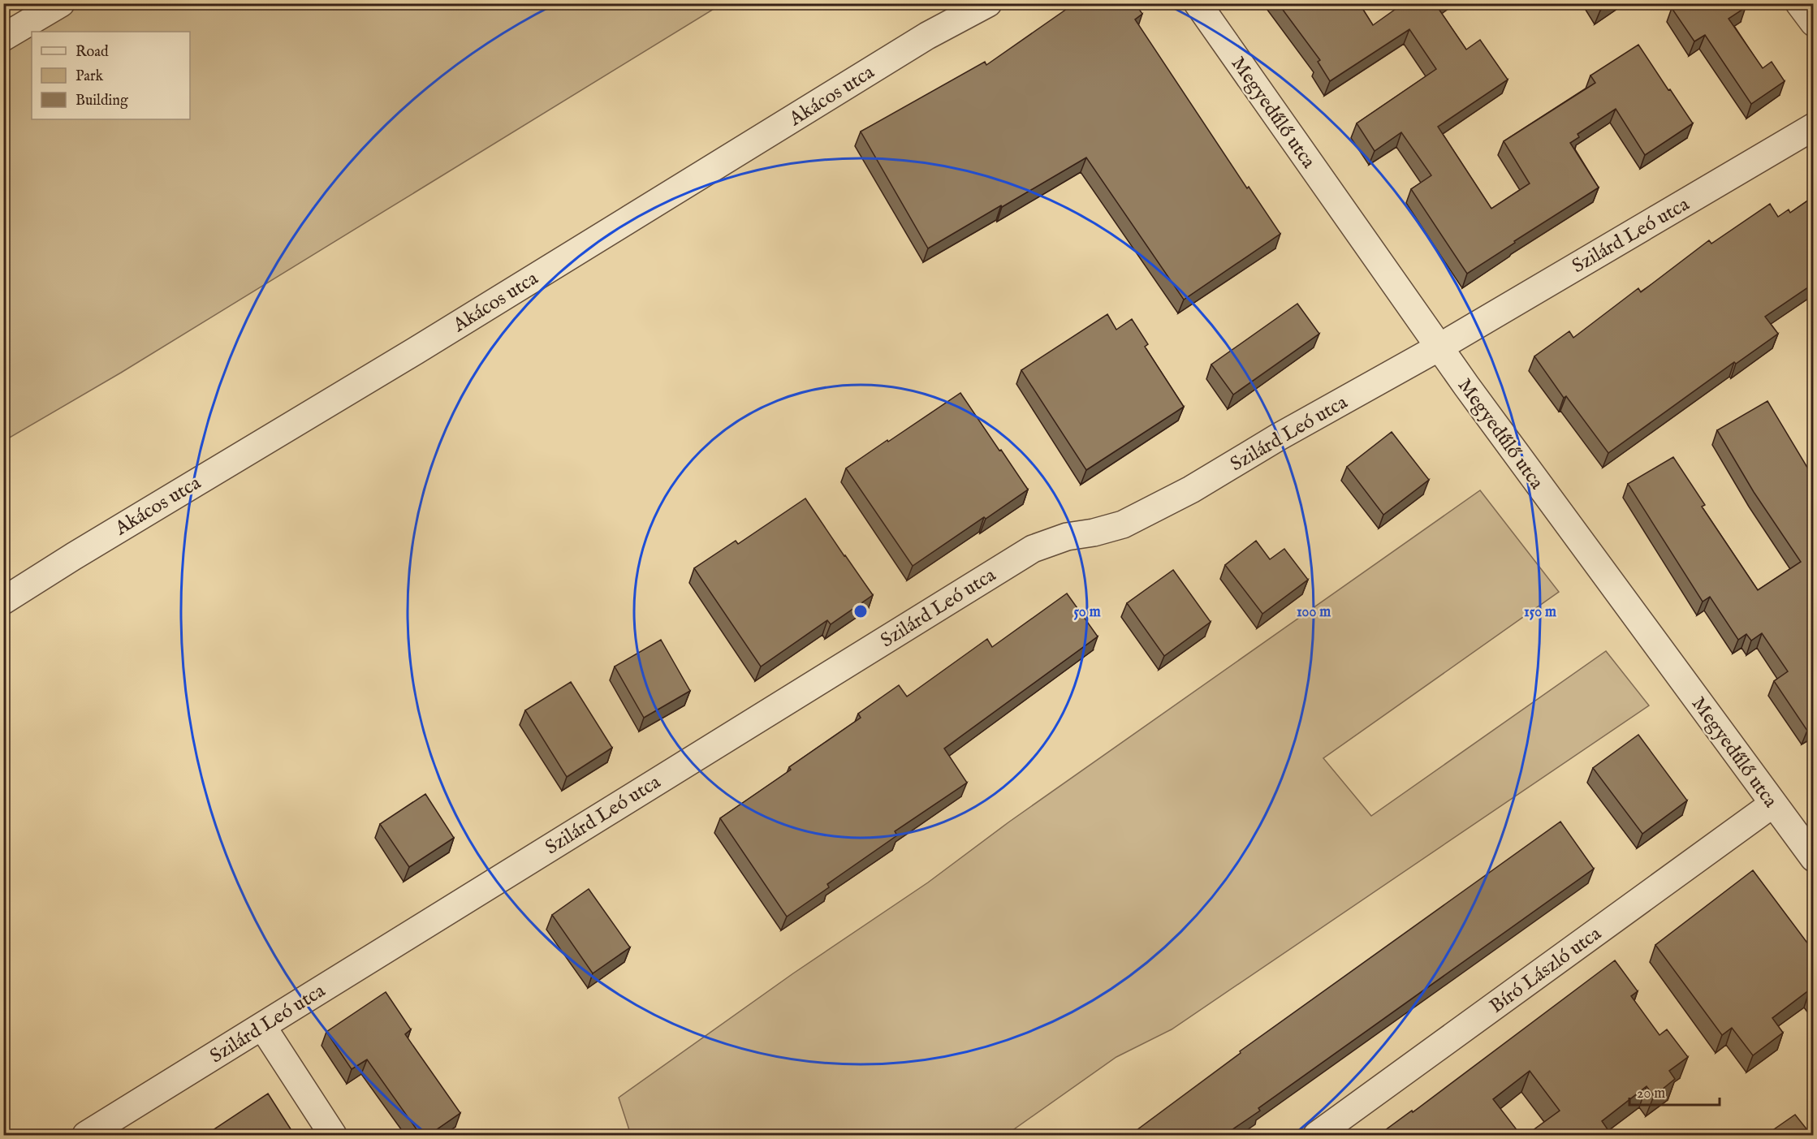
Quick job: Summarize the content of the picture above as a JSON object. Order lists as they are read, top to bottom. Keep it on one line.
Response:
{"streets":{"street":["Akácos utca","Megyedűlő utca","Szilárd Leó utca","Bíró László utca"]},"crossings":[["Megyedűlő utca","Szilárd Leó utca"],["Megyedűlő utca","Bíró László utca"]],"legend":["Road","Park","Building"],"scale_bar":"20 m","rings":["50 m","100 m","150 m"]}
